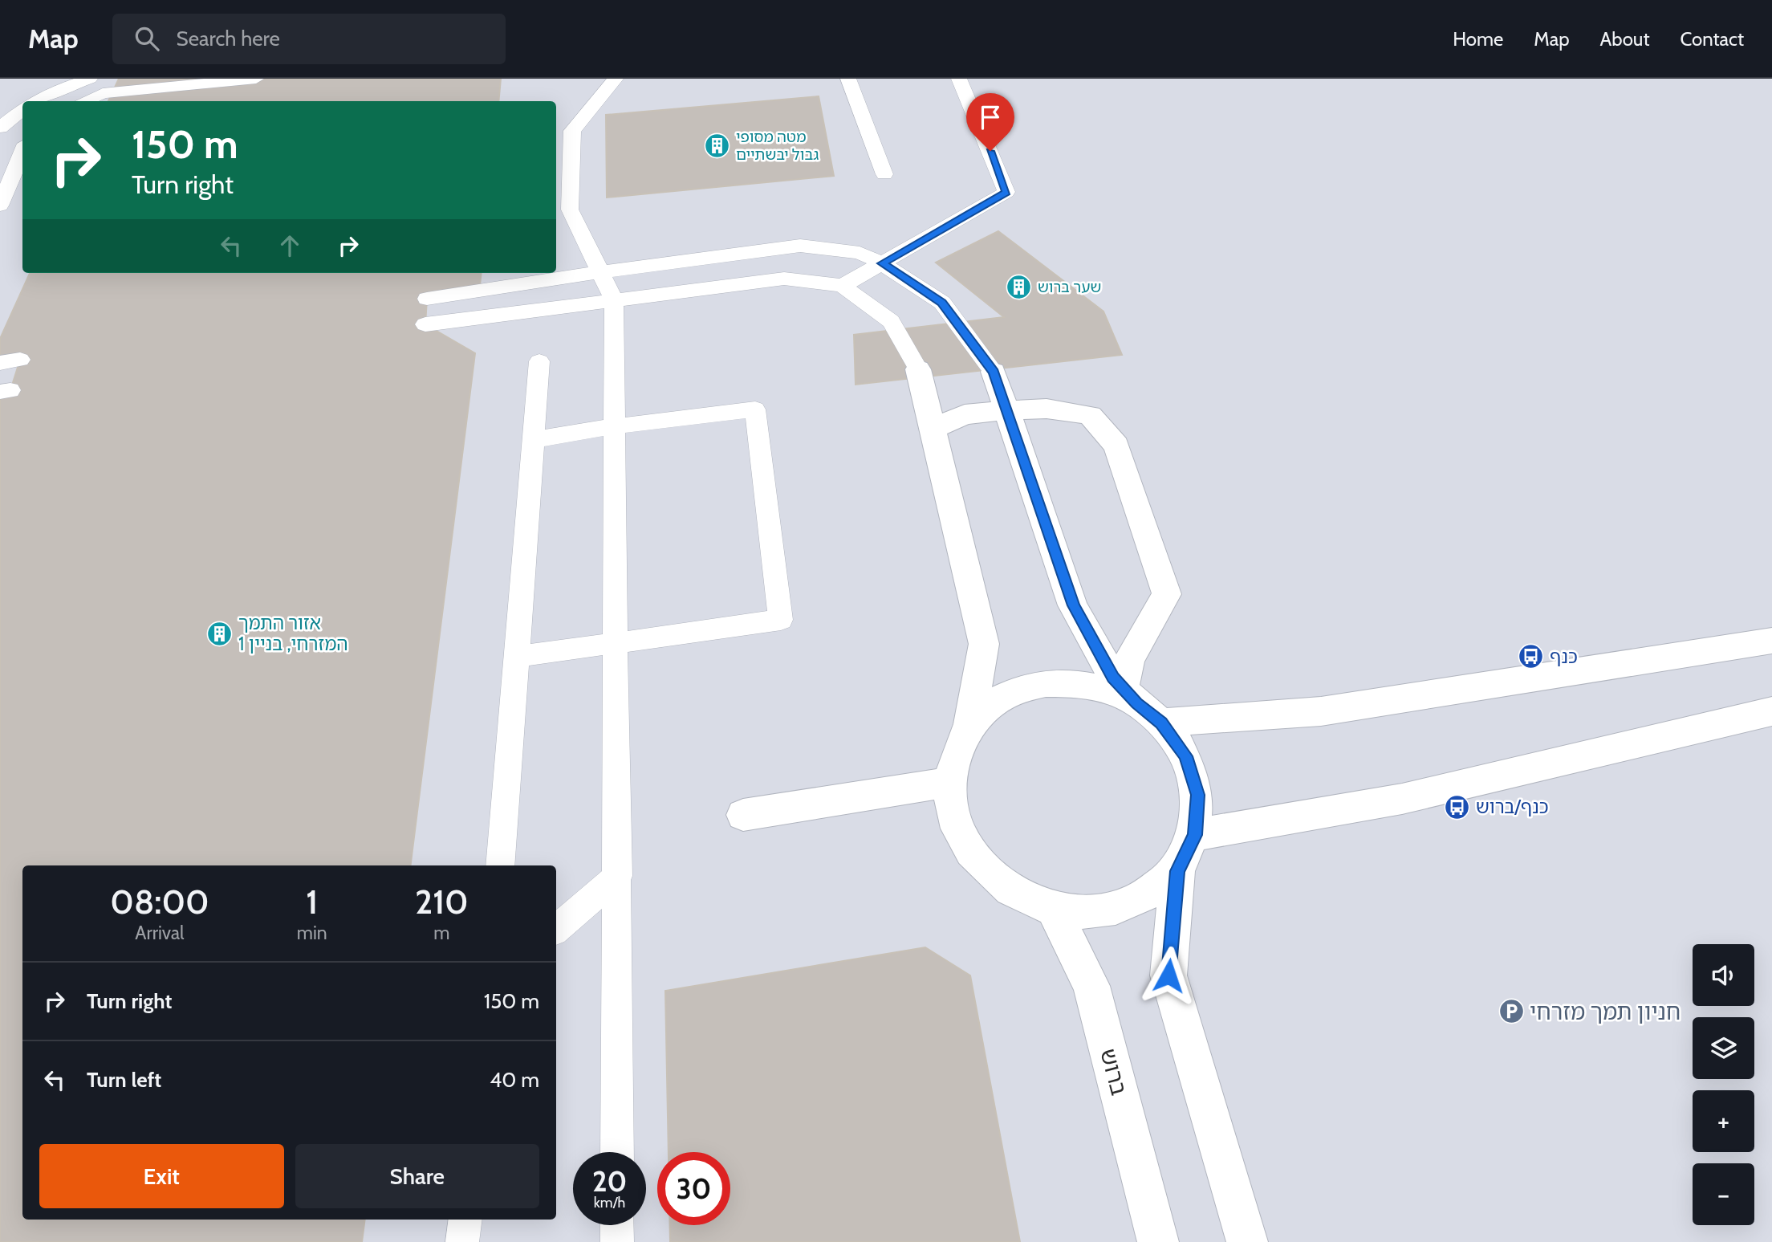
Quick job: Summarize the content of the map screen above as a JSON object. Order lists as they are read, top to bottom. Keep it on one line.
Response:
{"streets":{"street":["ברוש"]},"places":{"building":["מטה מסופי גבול יבשתיים","שער ברוש","אזור התמך המזרחי, בניין 1"],"bus stop":["כנף","כנף/ברוש"],"parking":["חניון תמך מזרחי"]},"page":{"header":"Map","search":"Search here","nav":["Home","Map","About","Contact"],"turn":["150 m","Turn right"],"eta":["08:00","Arrival","1","min","210","m"],"map_buttons":["+","−"],"list":[{"name":"Turn right","value":"150 m"},{"name":"Turn left","value":"40 m"}],"buttons":["Exit","Share"],"speed":"20 km/h","limit":"30"}}
